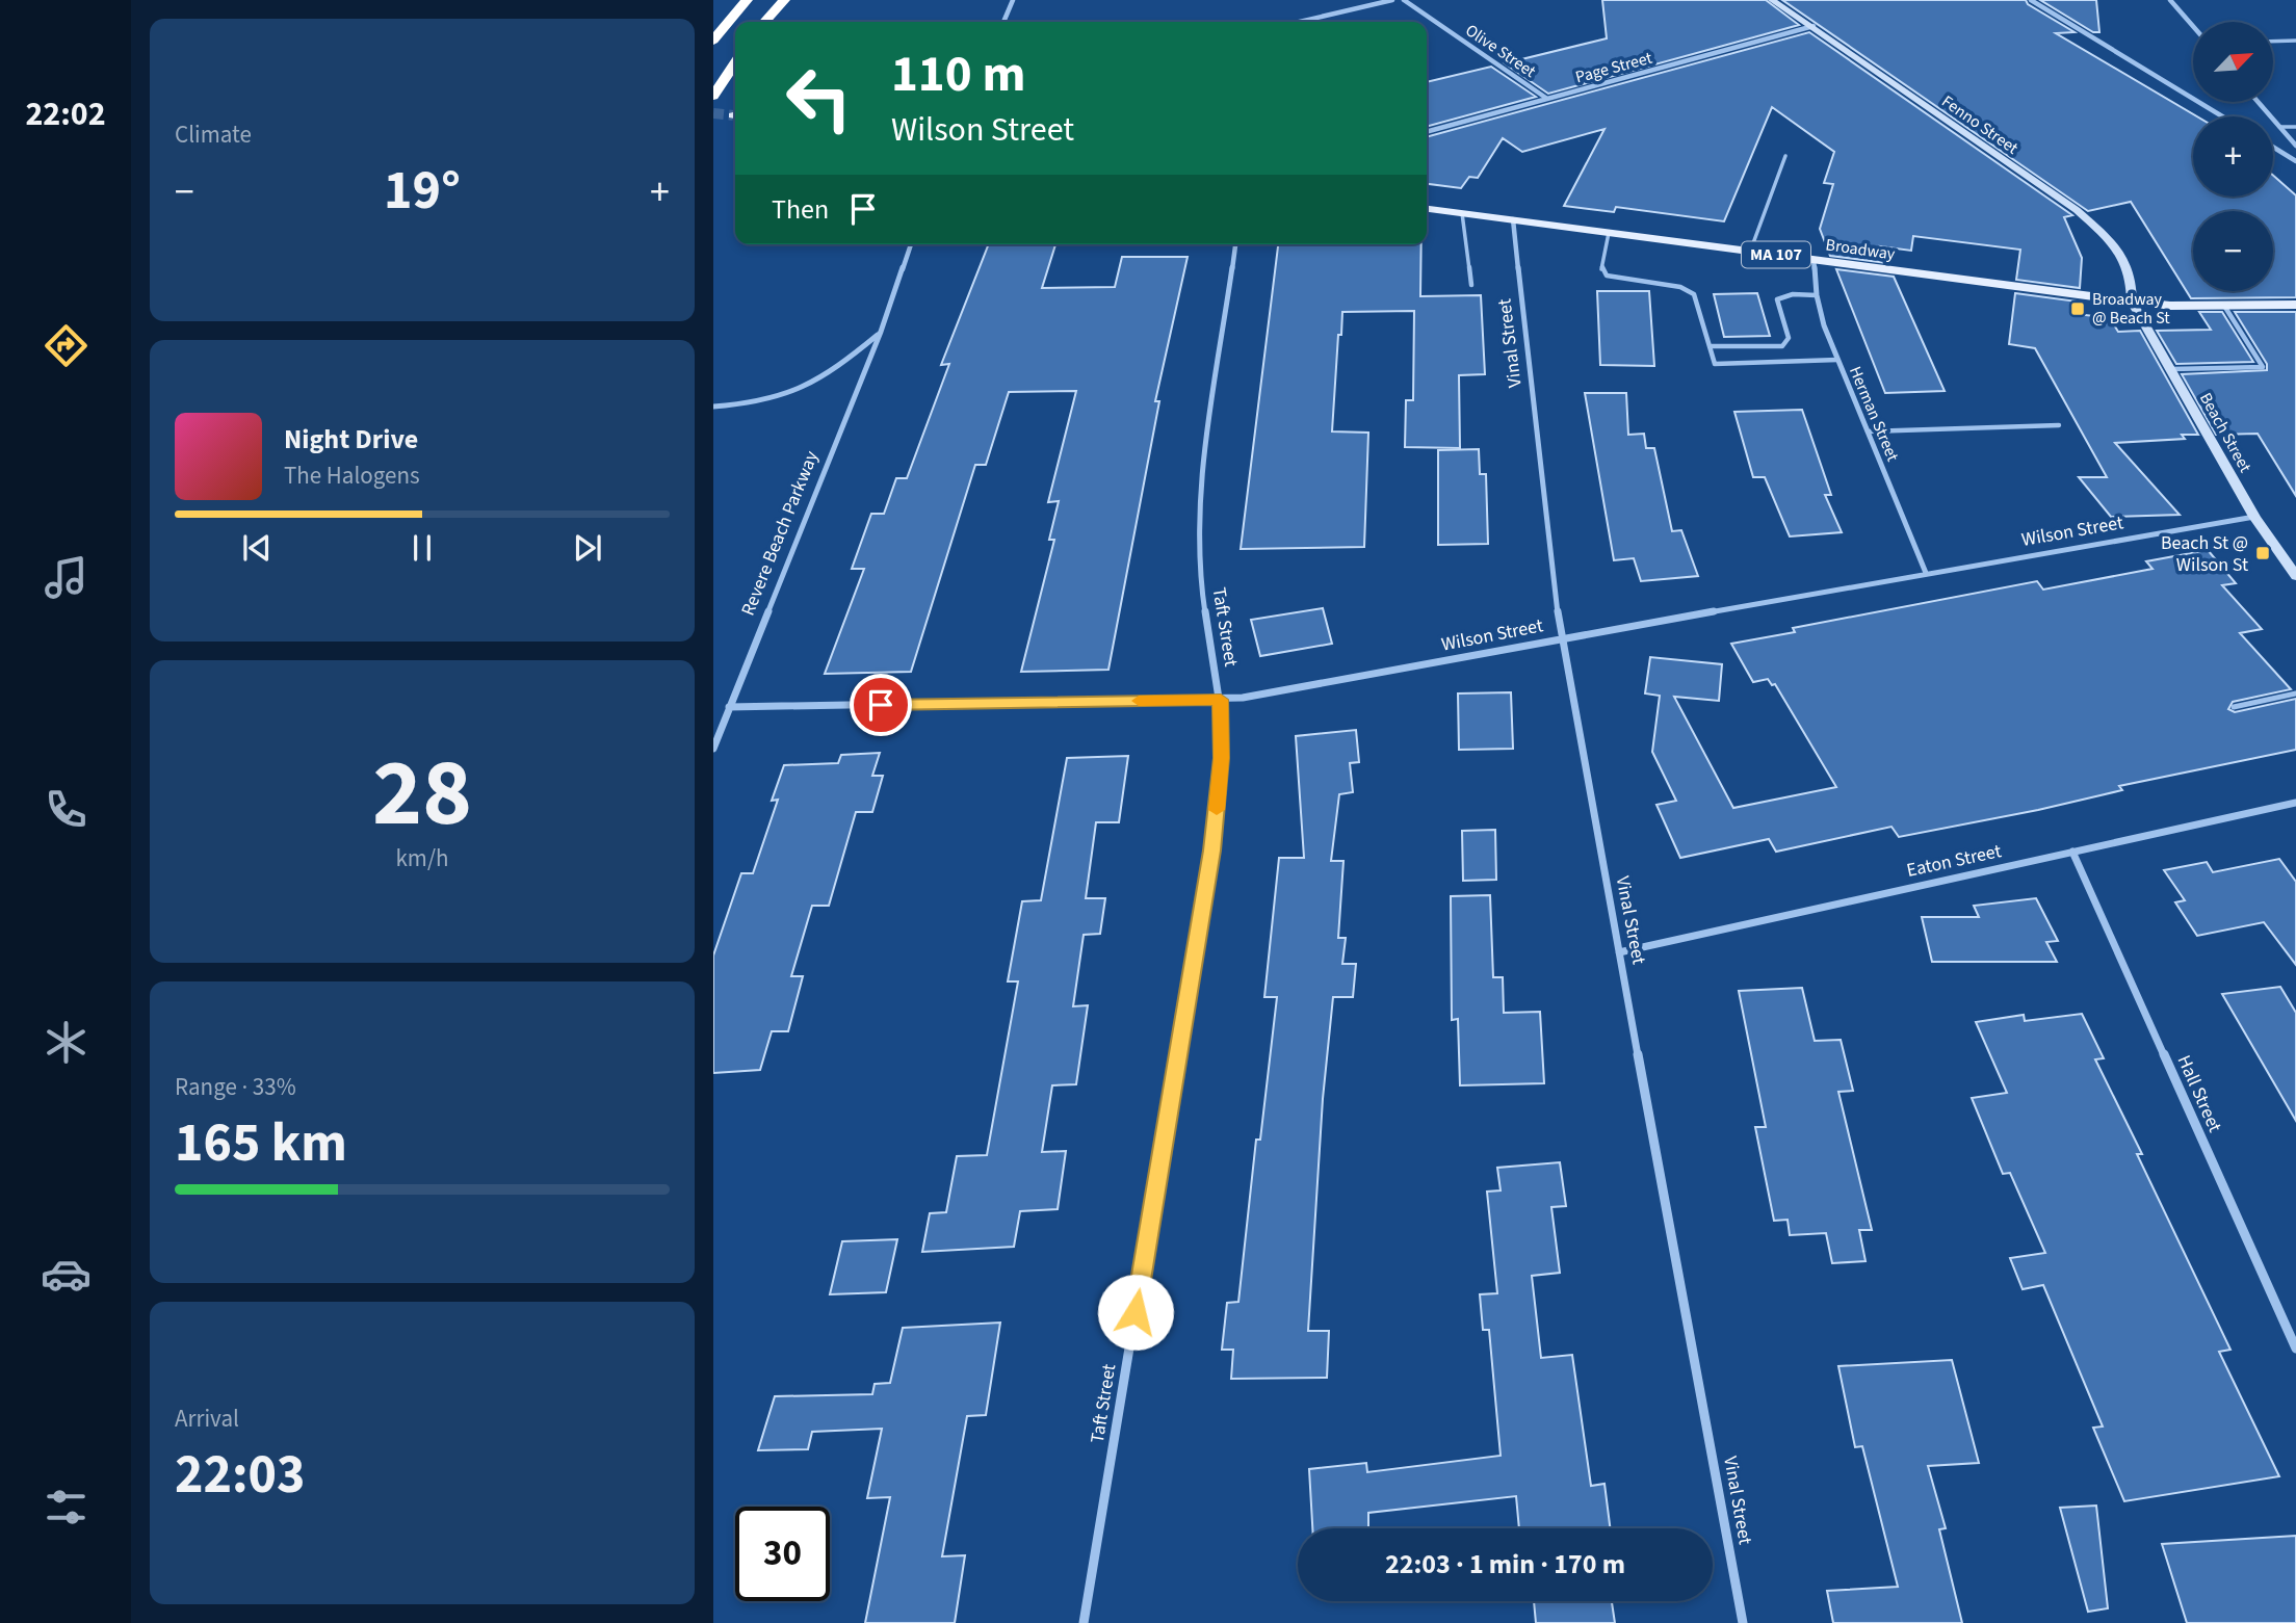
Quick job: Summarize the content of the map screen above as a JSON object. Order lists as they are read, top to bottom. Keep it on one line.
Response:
{"streets":{"main road":["Broadway","MA 107"],"street":["Olive Street","Page Street","Fenno Street","Vinal Street","Herman Street","Beach Street","Wilson Street","Revere Beach Parkway","Taft Street","Eaton Street","Hall Street"]},"crossings":[["Olive Street","Page Street"],["Page Street","Fenno Street"],["Fenno Street","Broadway"],["Fenno Street","Beach Street"],["Broadway","Vinal Street"],["Broadway","Herman Street"],["Broadway","Beach Street"],["Vinal Street","Wilson Street"],["Vinal Street","Eaton Street"],["Herman Street","Wilson Street"],["Beach Street","Wilson Street"],["Wilson Street","Revere Beach Parkway"],["Wilson Street","Taft Street"],["Eaton Street","Hall Street"]],"places":{"transit":["Broadway @ Beach St","Beach St @ Wilson St"]},"north":"top right","page":{"tabs":"22:02","tile":["Climate",["28","km/h"],["Range · 33%","165 km"],["Arrival","22:03"]],"map_buttons":["+","−"],"turn":["110 m","Wilson Street"],"heat":["−","19°","+"],"then":"Then","song":["Night Drive","The Halogens"],"limit":"30","trip":"22:03 · 1 min · 170 m"}}
